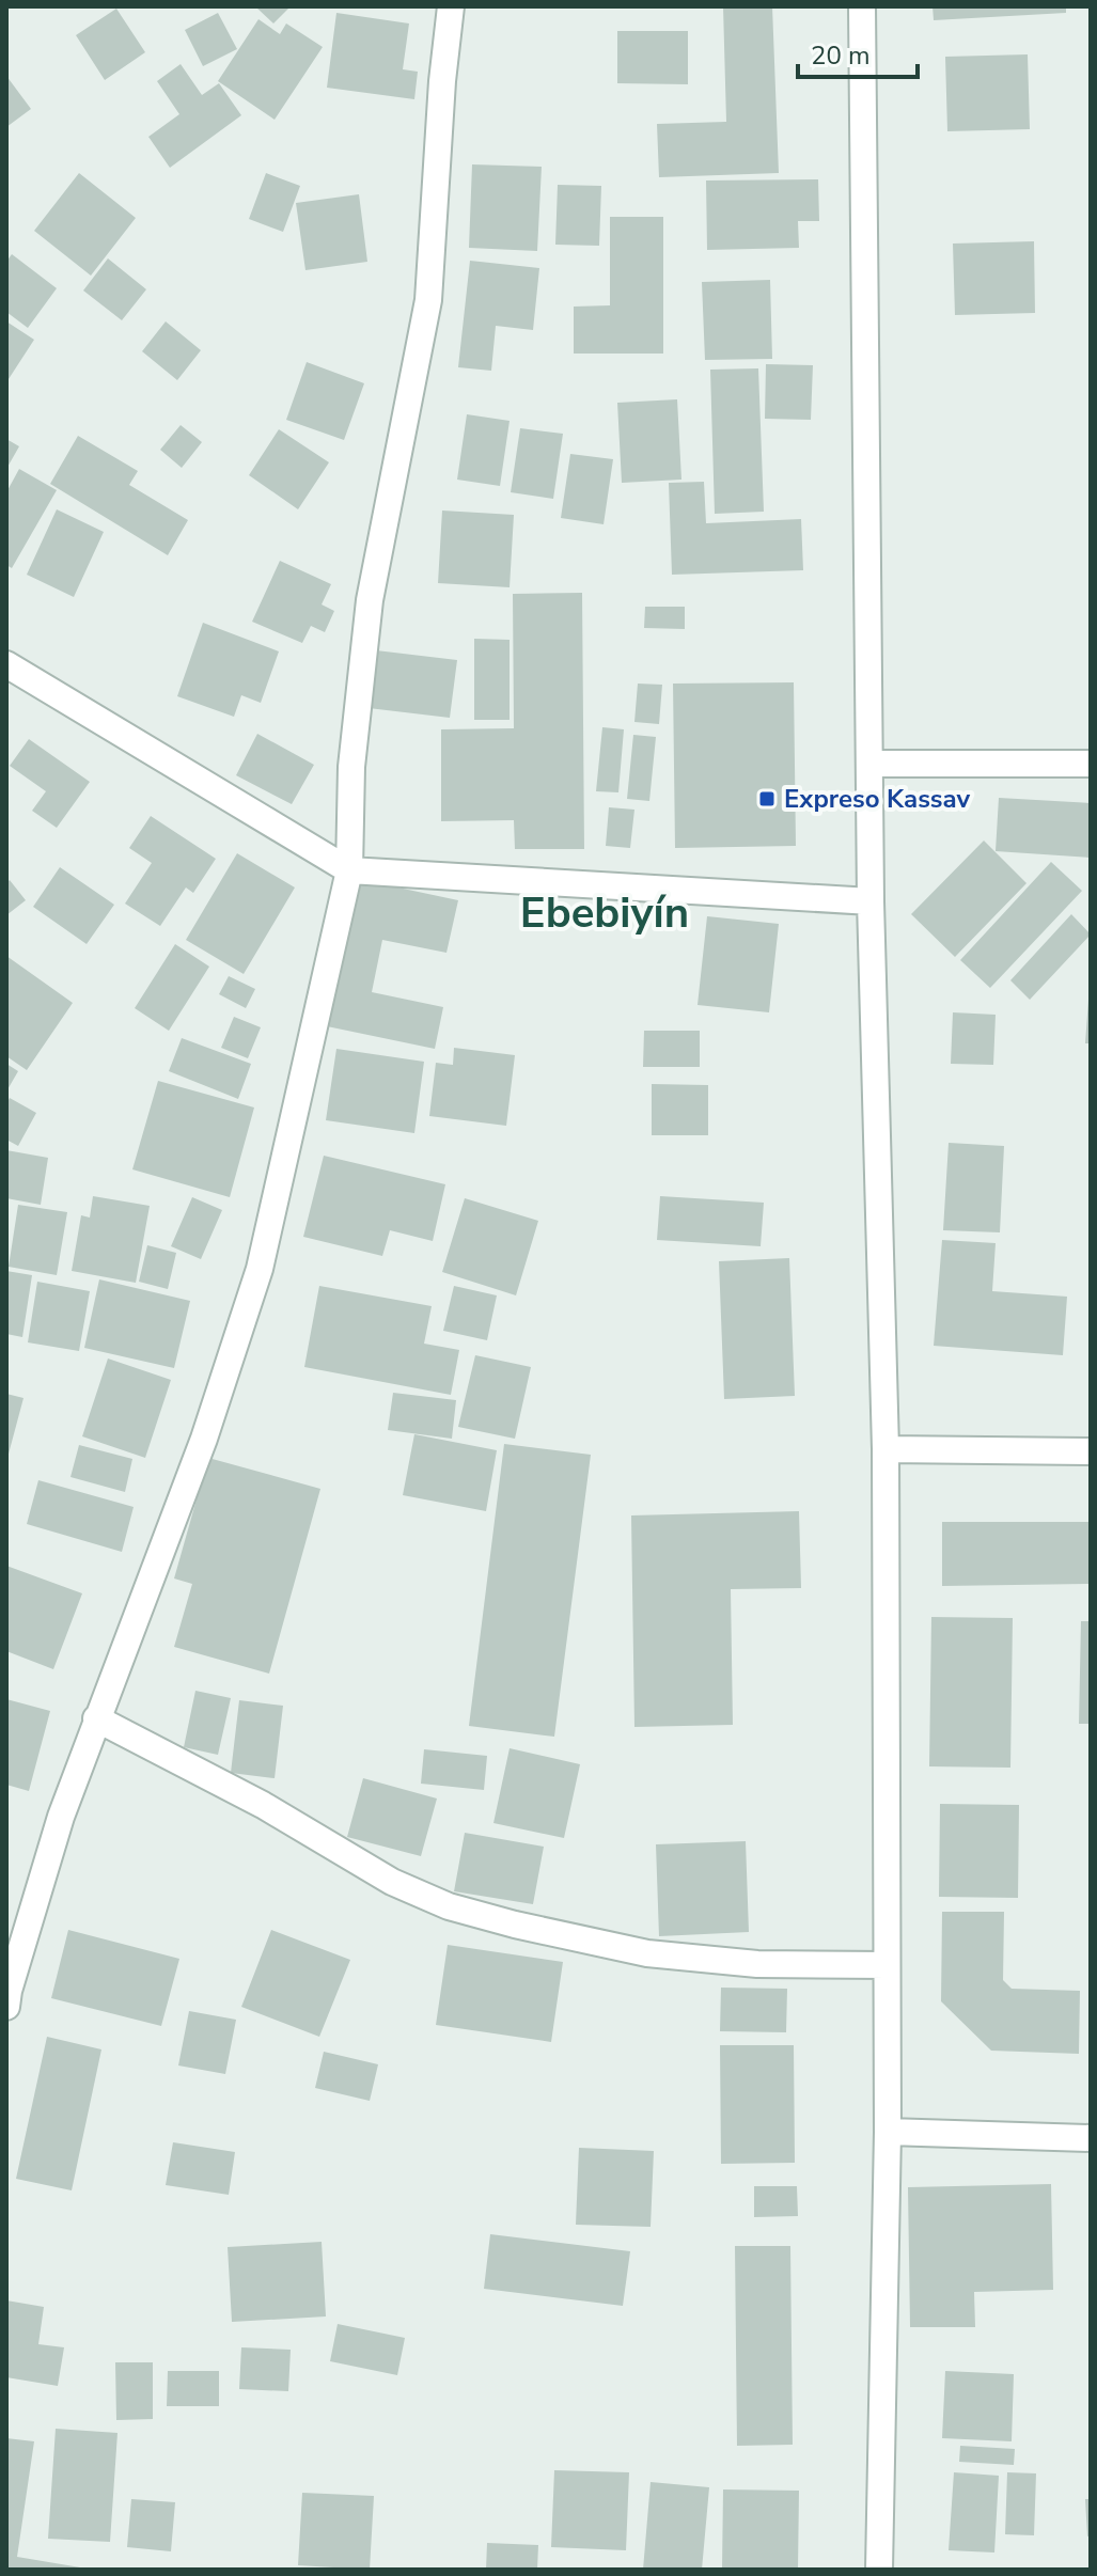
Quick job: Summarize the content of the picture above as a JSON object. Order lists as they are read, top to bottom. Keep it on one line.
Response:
{"districts":["Ebebiyín"],"places":{"transit":["Expreso Kassav"]},"scale_bar":"20 m"}
